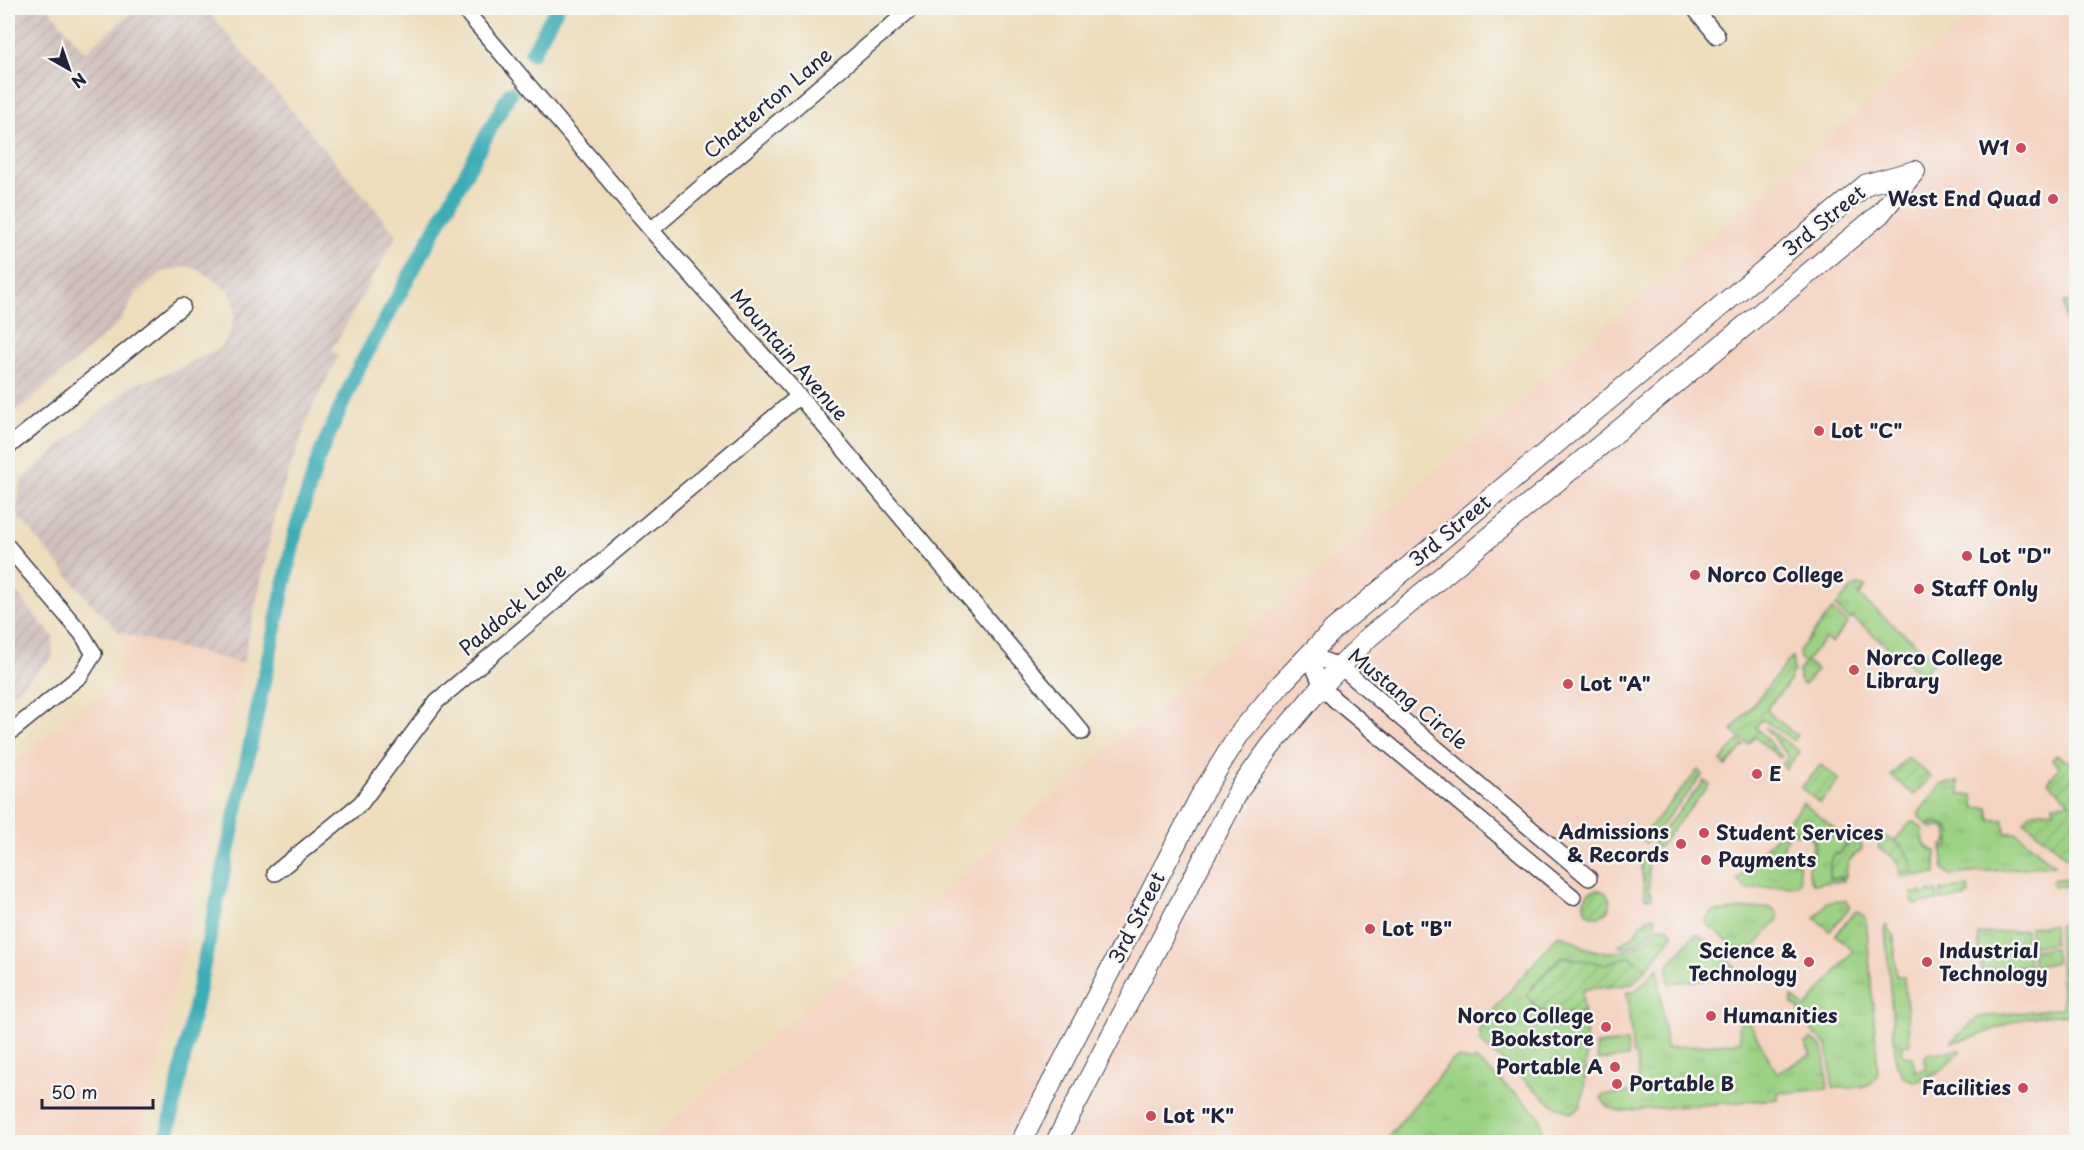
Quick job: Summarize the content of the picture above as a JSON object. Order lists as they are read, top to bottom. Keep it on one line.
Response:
{"streets":{"street":["Chatterton Lane","3rd Street","Mountain Avenue","Paddock Lane","Mustang Circle"]},"crossings":[["Chatterton Lane","Mountain Avenue"],["3rd Street","Mustang Circle"],["Mountain Avenue","Paddock Lane"]],"places":["W1","West End Quad","Lot \"C\"","Lot \"D\"","Norco College","Staff Only","Norco College Library","Lot \"A\"","E","Student Services","Admissions & Records","Payments","Lot \"B\"","Science & Technology","Industrial Technology","Humanities","Norco College Bookstore","Portable A","Portable B","Facilities","Lot \"K\""],"scale_bar":"50 m","north":"bottom right"}
